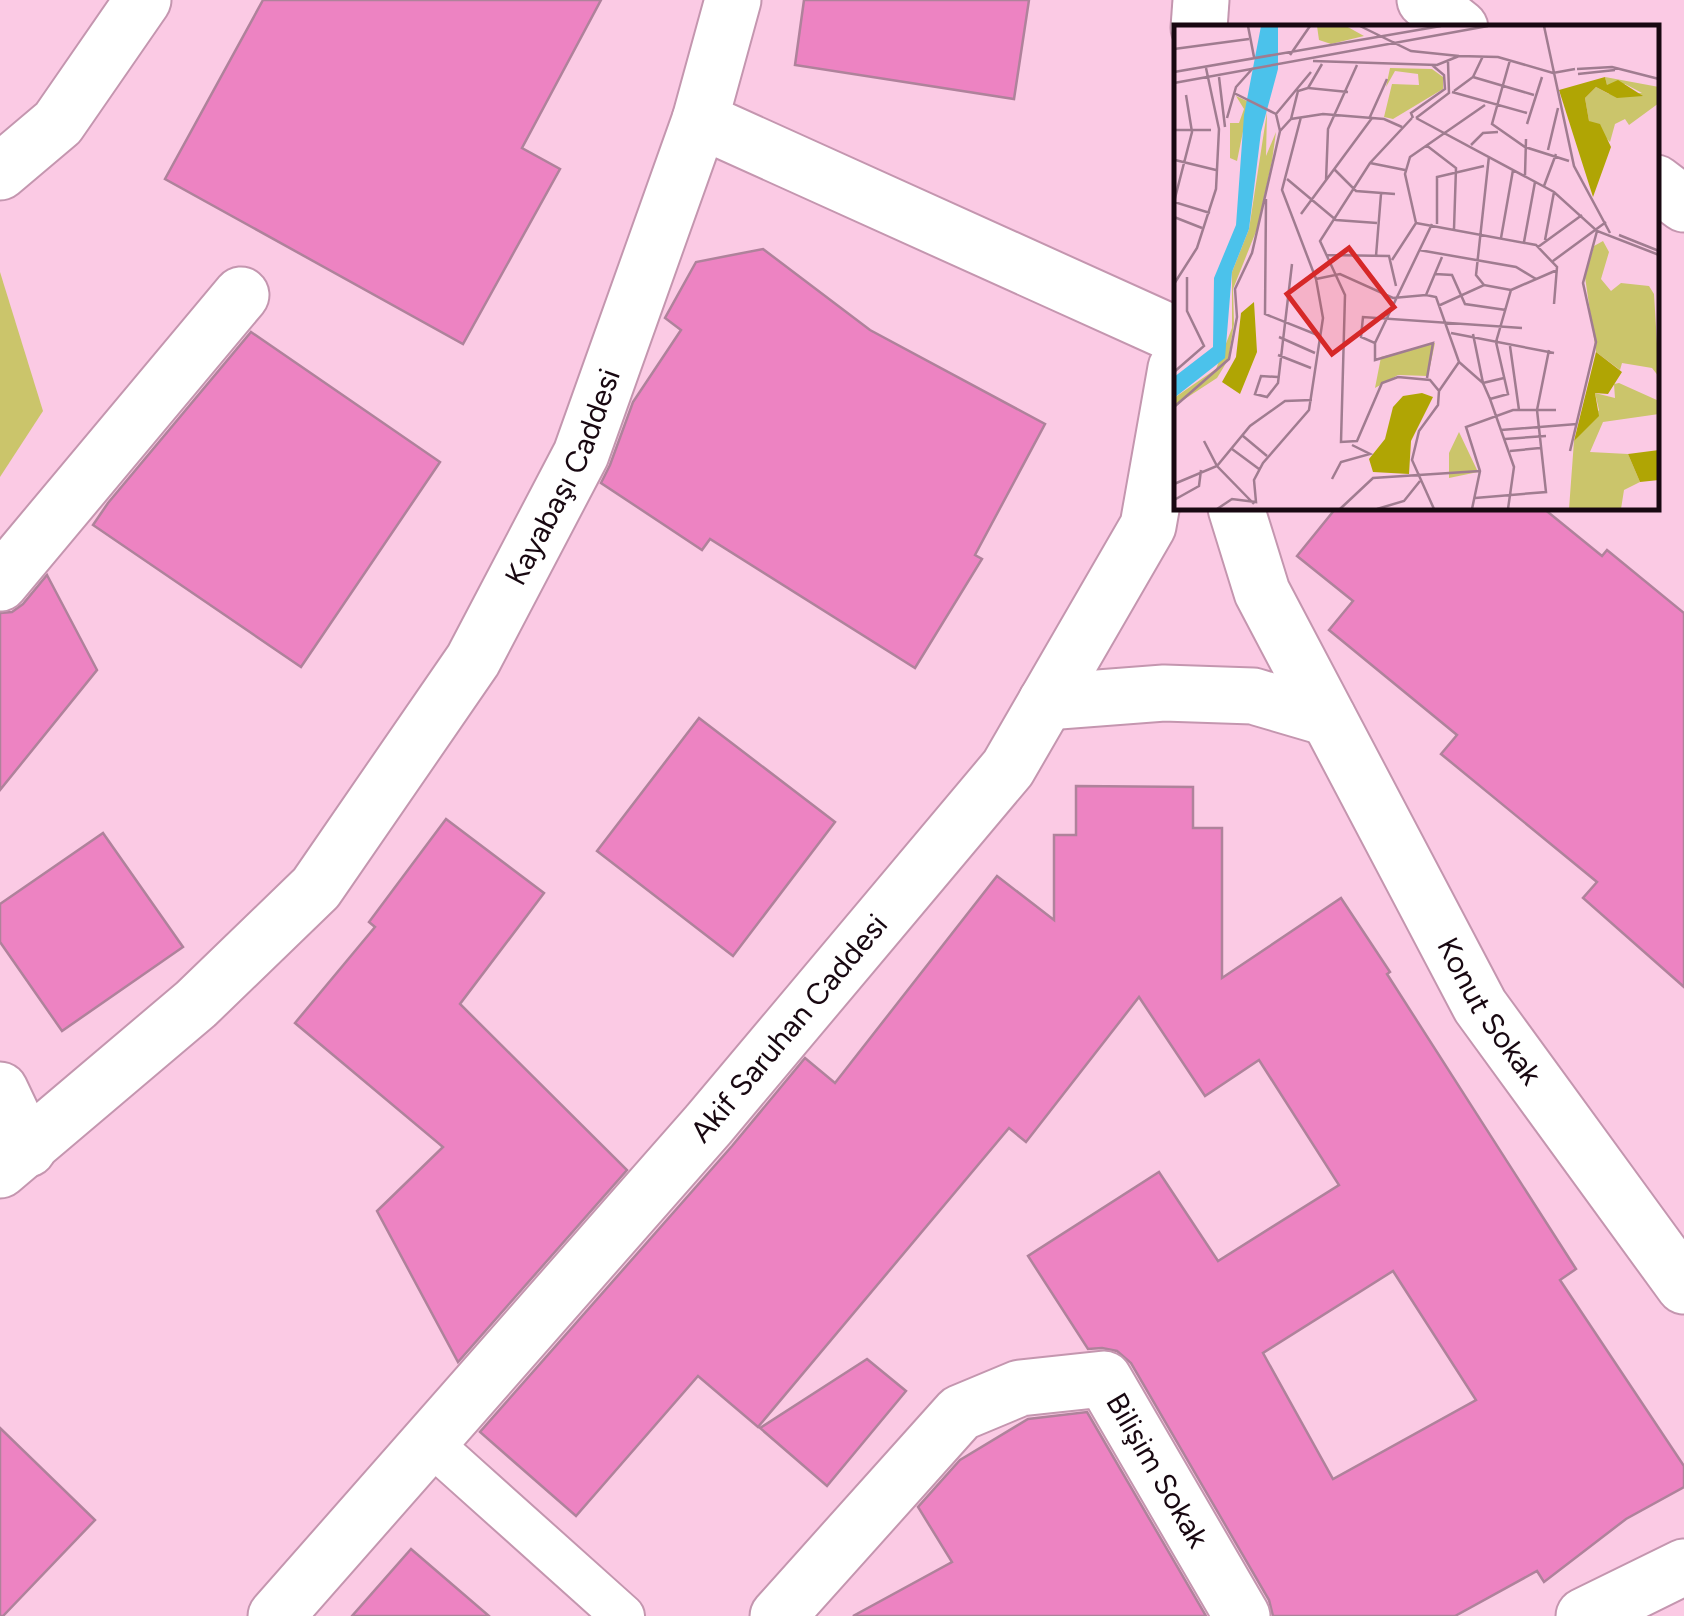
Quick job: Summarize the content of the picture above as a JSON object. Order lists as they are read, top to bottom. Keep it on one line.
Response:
{"streets":{"street":["Kayabaşı Caddesi","Konut Sokak","Akif Saruhan Caddesi","Bilişim Sokak"]}}
